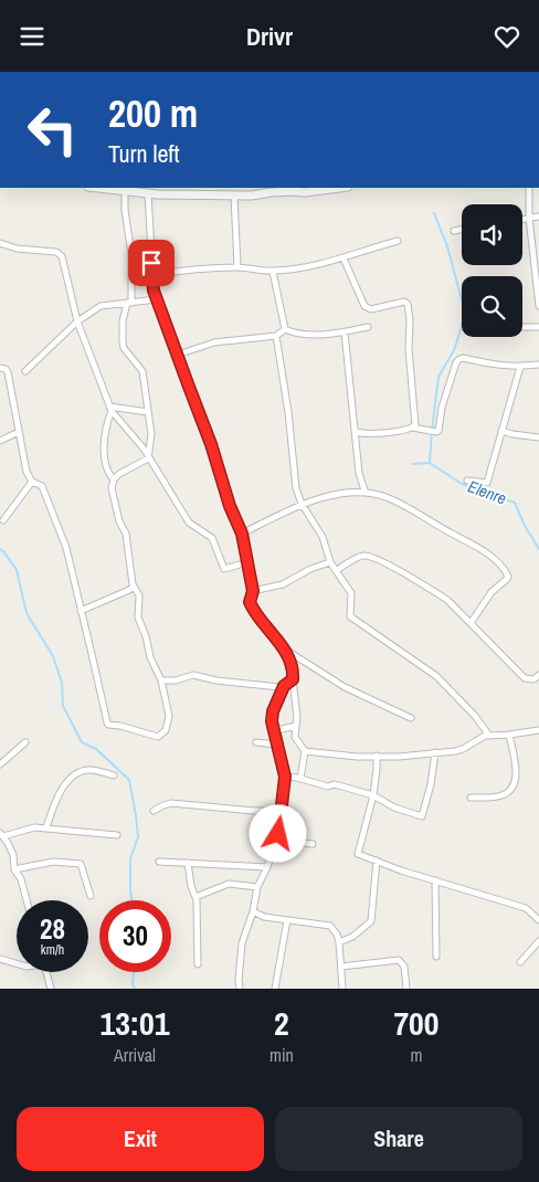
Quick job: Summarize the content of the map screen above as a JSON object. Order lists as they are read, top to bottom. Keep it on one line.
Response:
{"water":["Elenre"],"page":{"header":"Drivr","turn":["200 m","Turn left"],"speed":"28 km/h","limit":"30","eta":["13:01","Arrival","2","min","700","m"],"buttons":["Exit","Share"]}}
